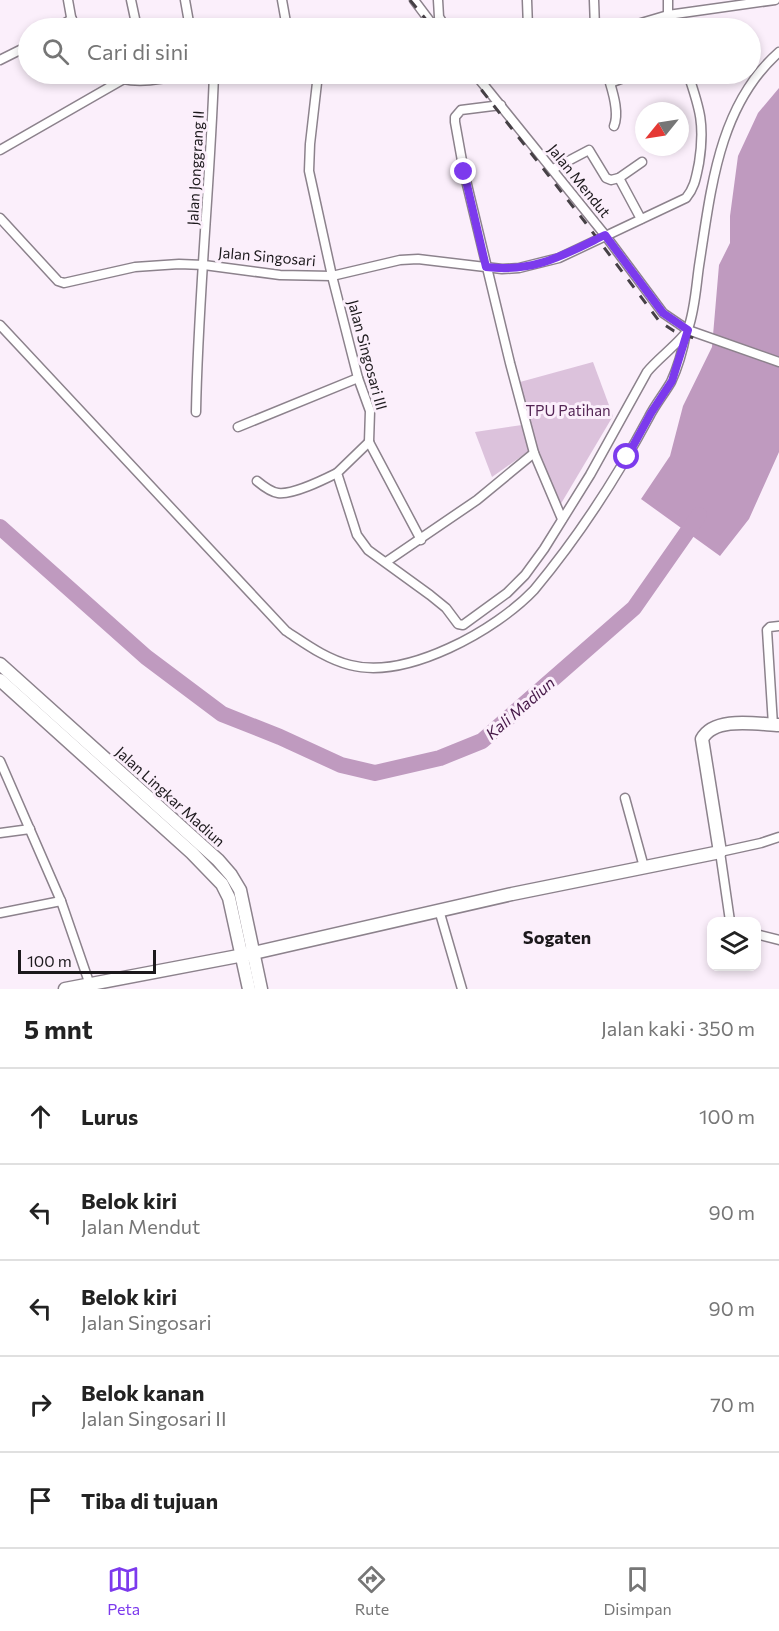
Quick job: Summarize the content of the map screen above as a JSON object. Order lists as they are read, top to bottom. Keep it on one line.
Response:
{"streets":{"main road":["Jalan Lingkar Madiun"],"street":["Jalan Jonggrang II","Jalan Mendut","Jalan Singosari","Jalan Singosari III"]},"crossings":[["Jalan Jonggrang II","Jalan Singosari"],["Jalan Mendut","Jalan Singosari"],["Jalan Singosari","Jalan Singosari III"]],"districts":["Sogaten"],"water":["Kali Madiun"],"parks":["TPU Patihan"],"scale_bar":"100 m","north":"bottom left","page":{"search":"Cari di sini","scale":"100 m","heading":["5 mnt","Jalan kaki · 350 m"],"list":[["Lurus","100 m"],["Belok kiri","Jalan Mendut","90 m"],["Belok kiri","Jalan Singosari","90 m"],["Belok kanan","Jalan Singosari II","70 m"],"Tiba di tujuan"],"nav":["Peta","Rute","Disimpan"]}}
